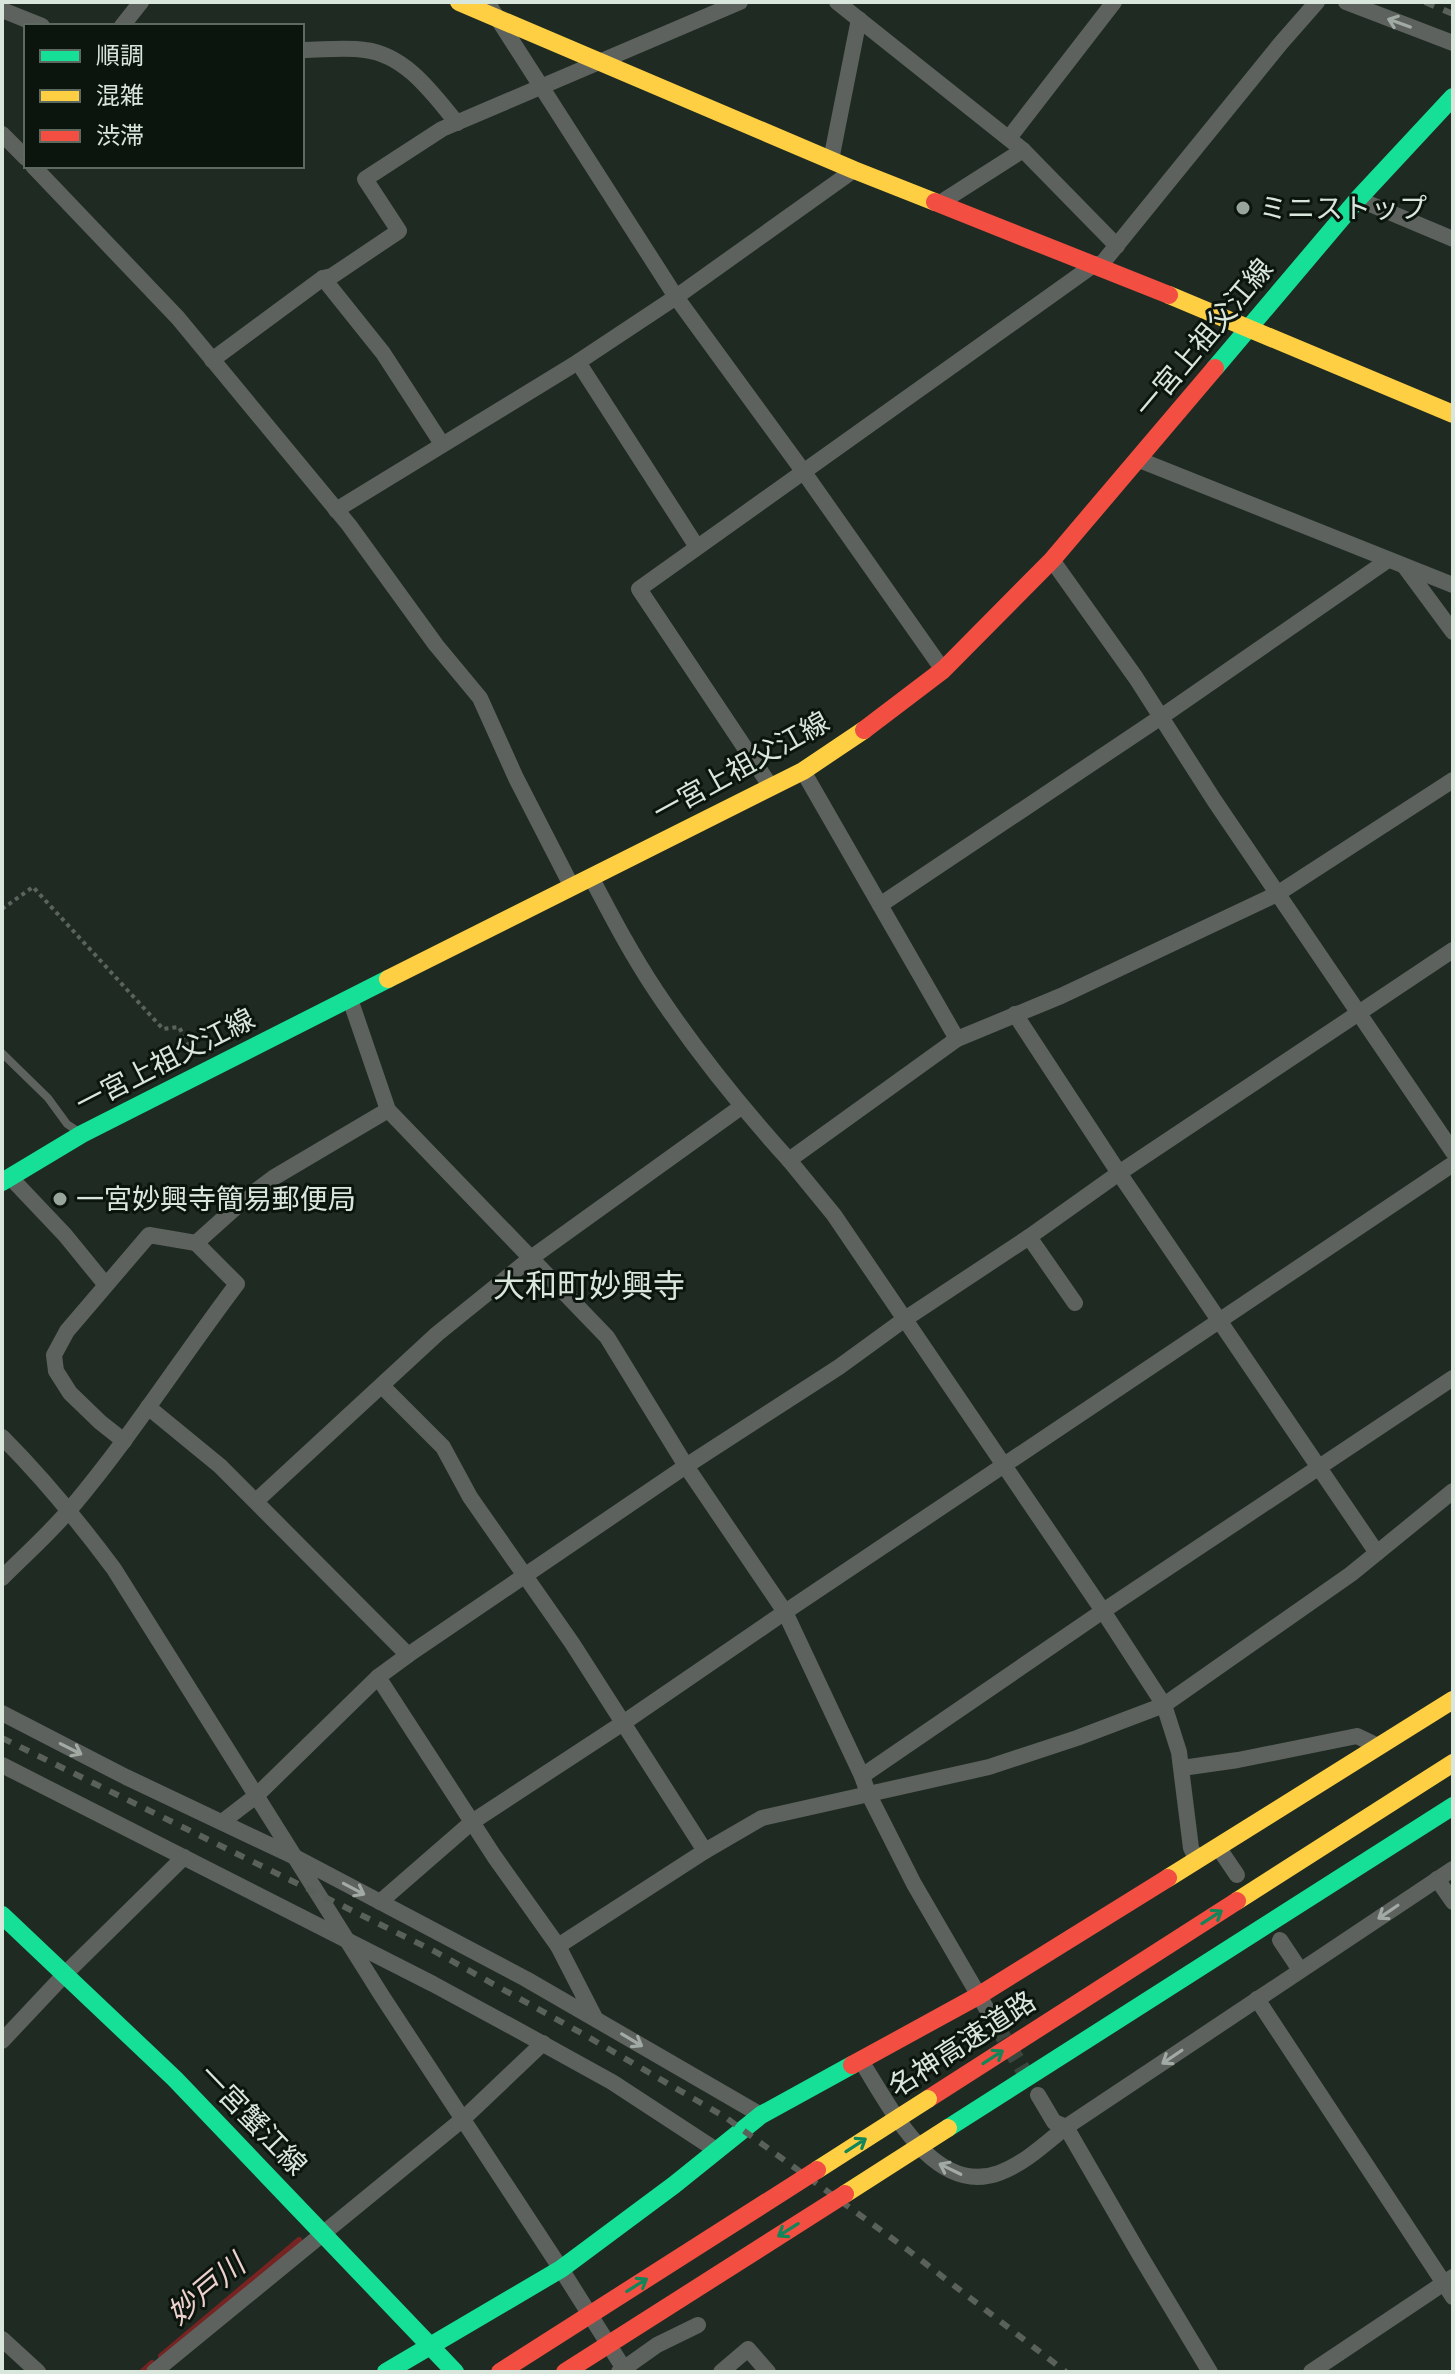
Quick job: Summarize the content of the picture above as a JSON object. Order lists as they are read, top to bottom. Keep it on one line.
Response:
{"streets":{"main road":["一宮上祖父江線","名神高速道路","一宮蟹江線"]},"districts":["大和町妙興寺"],"water":["妙戸川"],"places":["ミニストップ","一宮妙興寺簡易郵便局"],"legend":["順調","混雑","渋滞"]}
